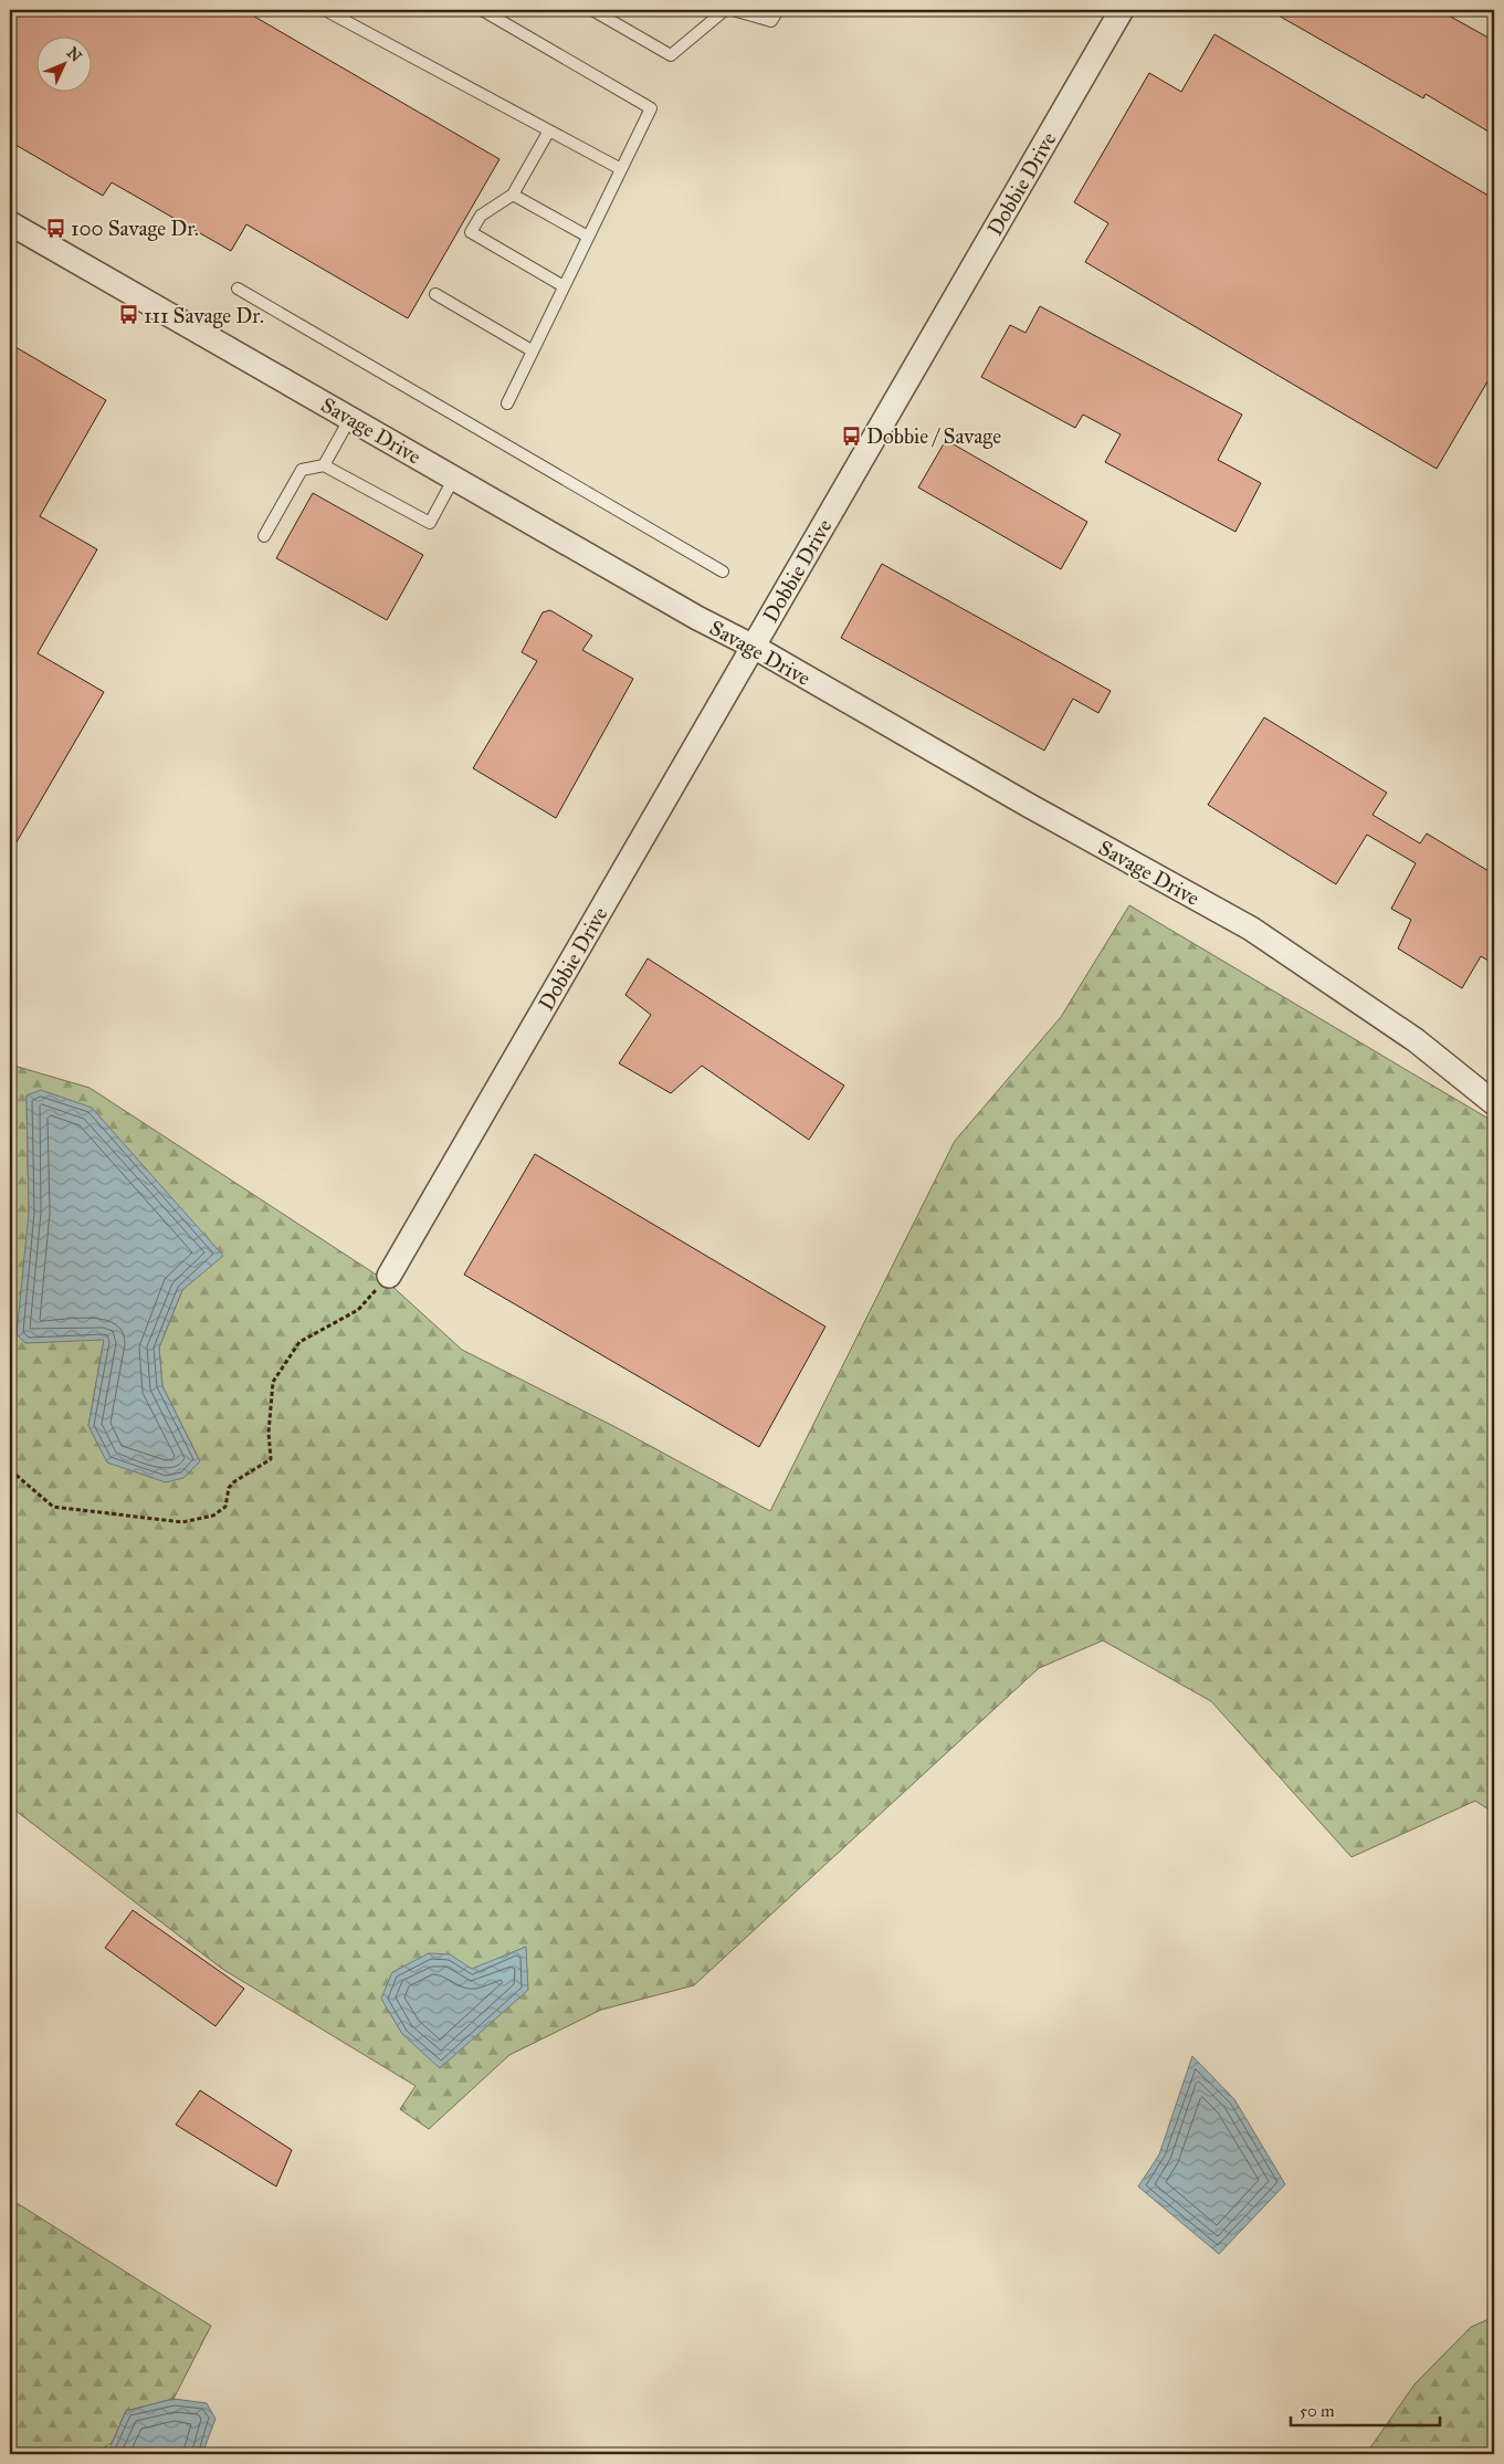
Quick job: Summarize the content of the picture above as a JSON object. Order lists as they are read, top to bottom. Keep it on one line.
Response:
{"streets":{"street":["Dobbie Drive","Savage Drive"]},"crossings":[["Dobbie Drive","Savage Drive"]],"places":{"bus stop":["100 Savage Dr.","111 Savage Dr.","Dobbie / Savage"]},"scale_bar":"50 m","north":"top right"}
